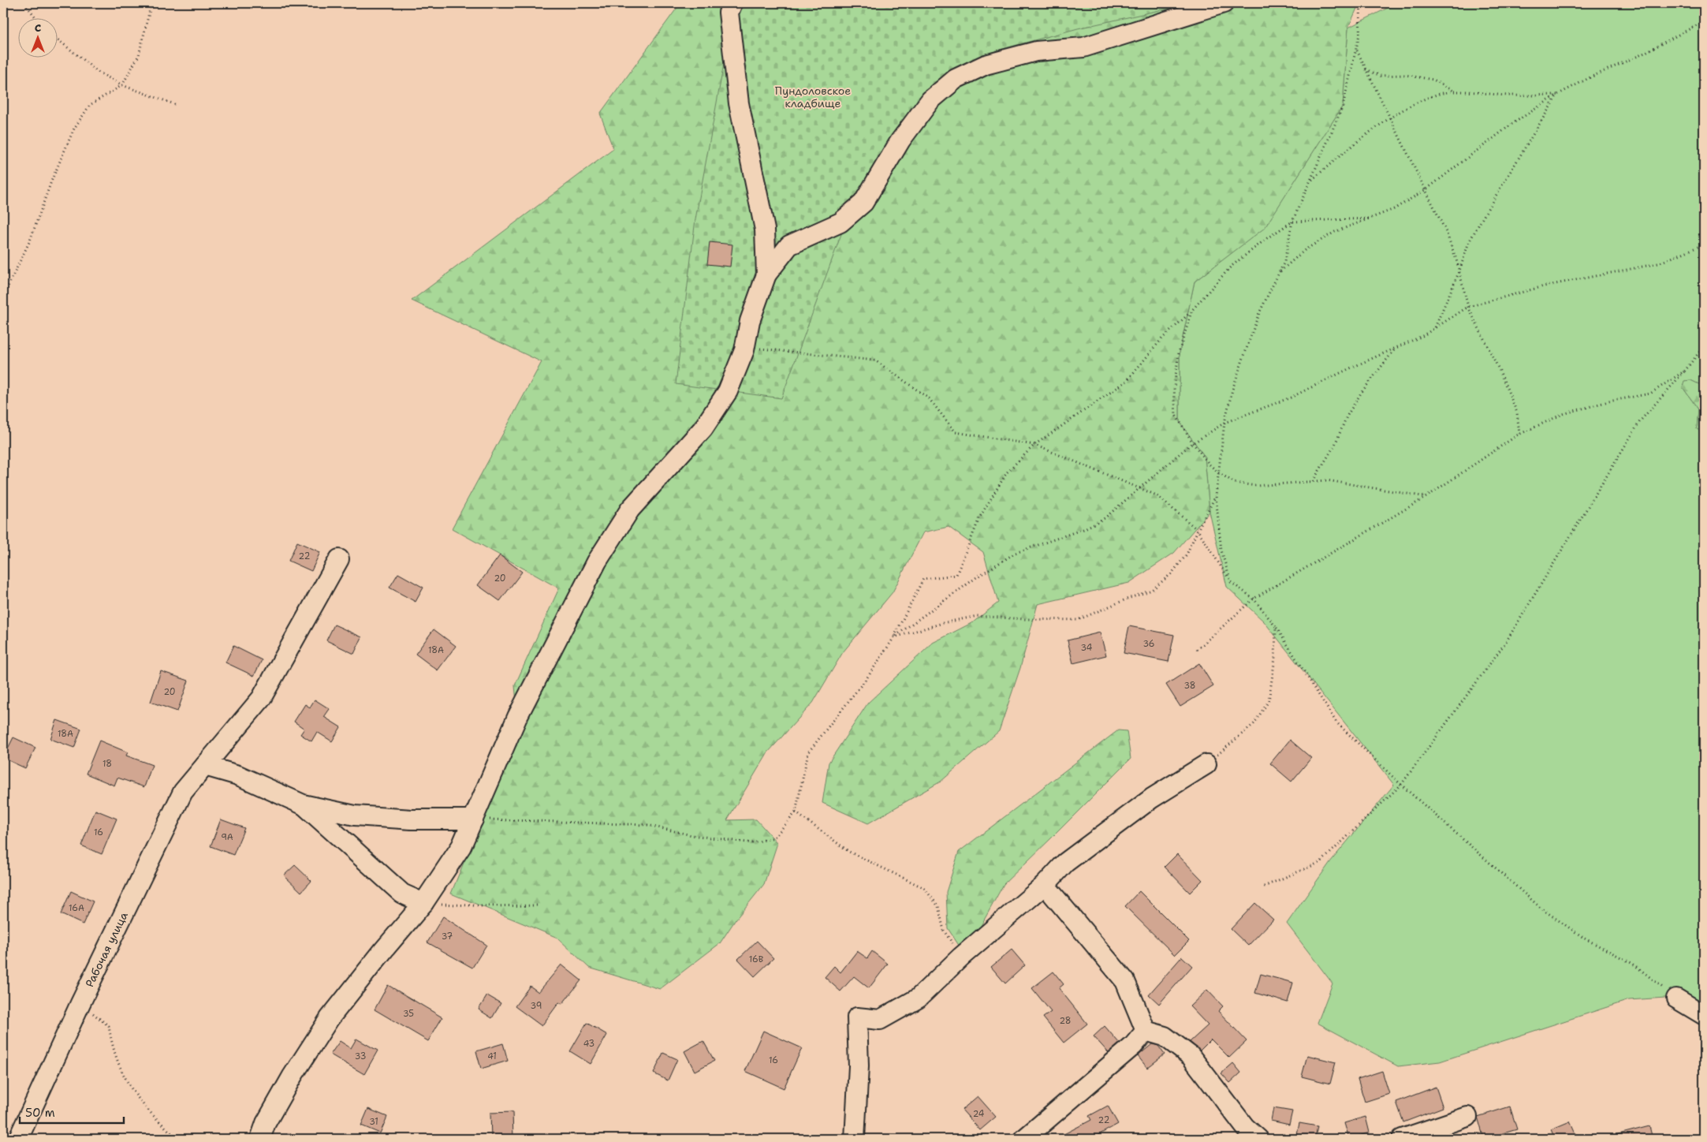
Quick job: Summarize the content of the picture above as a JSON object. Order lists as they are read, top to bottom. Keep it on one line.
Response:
{"streets":{"street":["Рабочая улица"]},"parks":["Пундоловское кладбище"],"house_numbers":["22","20","36","34","18А","38","20","18А","18","16","9А","16А","37","16В","39","35","28","43","33","41","16","24","22","31"],"scale_bar":"50 m","north":"top"}
